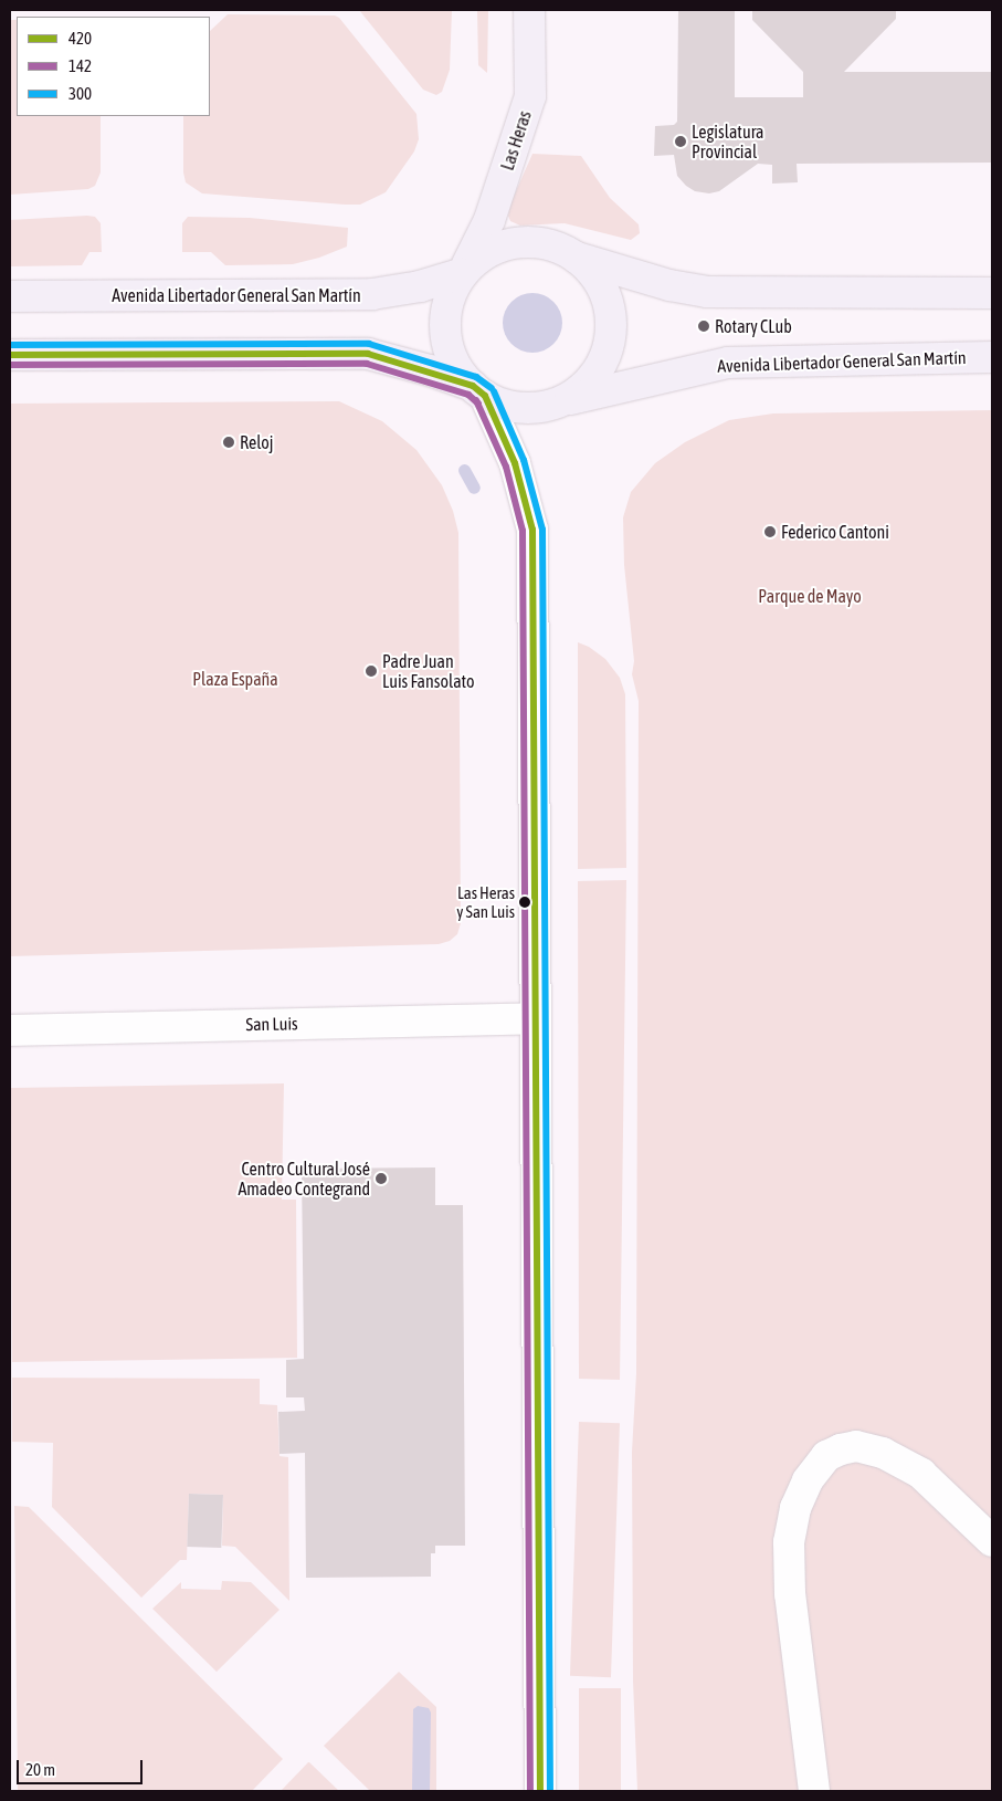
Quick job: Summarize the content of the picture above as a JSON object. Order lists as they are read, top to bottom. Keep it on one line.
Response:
{"streets":{"main road":["Las Heras","Avenida Libertador General San Martín"],"street":["San Luis"]},"crossings":[["Las Heras","Avenida Libertador General San Martín"]],"parks":["Parque de Mayo","Plaza España"],"places":["Legislatura Provincial","Rotary CLub","Reloj","Federico Cantoni","Padre Juan Luis Fansolato","Las Heras y San Luis","Centro Cultural José Amadeo Contegrand"],"lines":["transit line 300","transit line 420","transit line 142"],"legend":["420","142","300"],"scale_bar":"20 m"}
